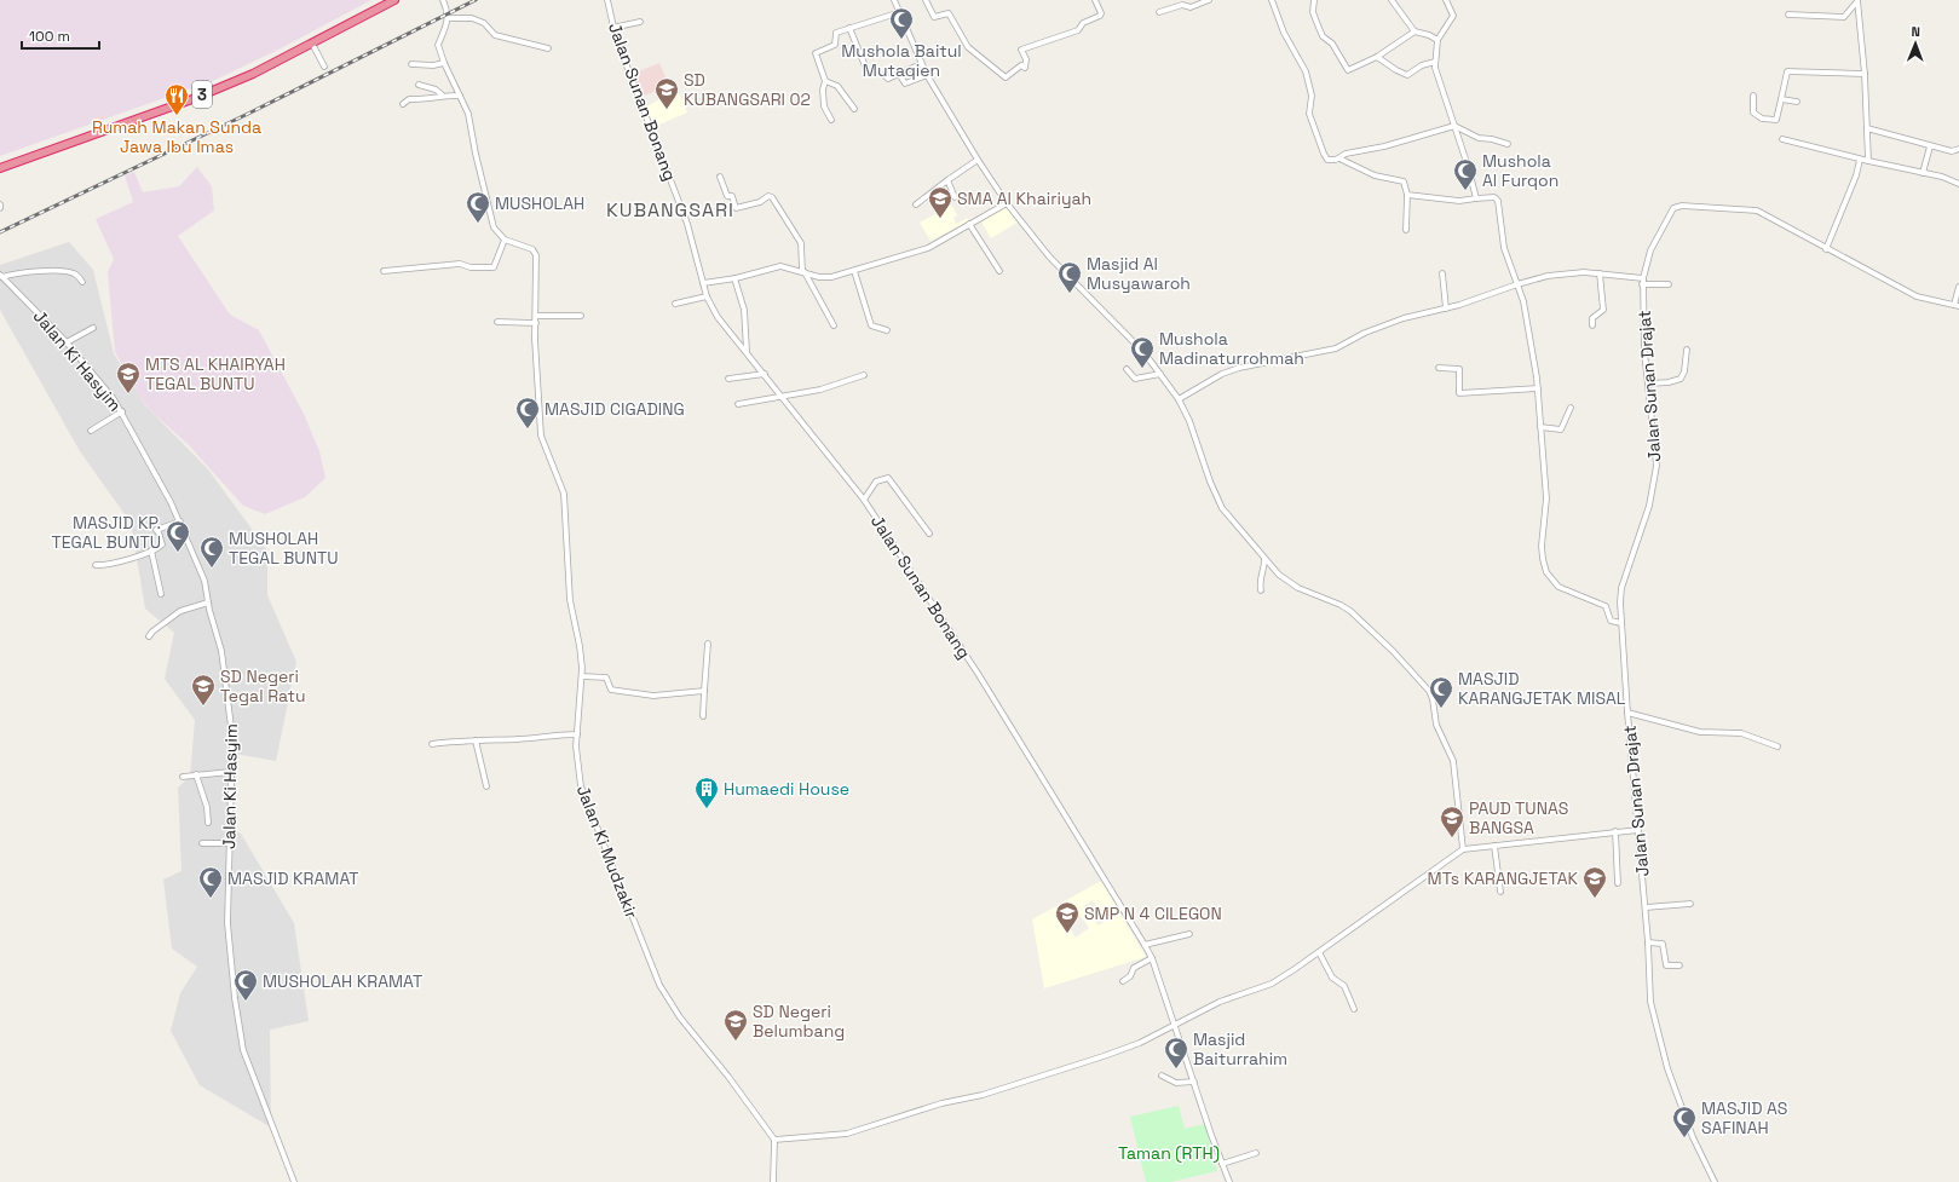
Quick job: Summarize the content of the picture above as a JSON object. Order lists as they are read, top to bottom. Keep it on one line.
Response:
{"streets":{"highway":["3"],"street":["Jalan Sunan Bonang","Jalan Ki Hasyim","Jalan Sunan Drajat","Jalan Ki Mudzakir"]},"districts":["KUBANGSARI"],"parks":["Taman (RTH)"],"places":{"mosque":["Mushola Baitul Mutaqien","Mushola Al Furqon","MUSHOLAH","Masjid Al Musyawaroh","Mushola Madinaturrohmah","MASJID CIGADING","MASJID KP. TEGAL BUNTU","MUSHOLAH TEGAL BUNTU","MASJID KARANGJETAK MISAL","MASJID KRAMAT","MUSHOLAH KRAMAT","Masjid Baiturrahim","MASJID AS SAFINAH"],"school or university":["SD KUBANGSARI 02","SMA Al Khairiyah","MTS AL KHAIRYAH TEGAL BUNTU","SD Negeri Tegal Ratu","PAUD TUNAS BANGSA","MTs KARANGJETAK","SMP N 4 CILEGON","SD Negeri Belumbang"],"restaurant":["Rumah Makan Sunda Jawa Ibu Imas"],"building":["Humaedi House"]},"scale_bar":"100 m","north":"top"}
